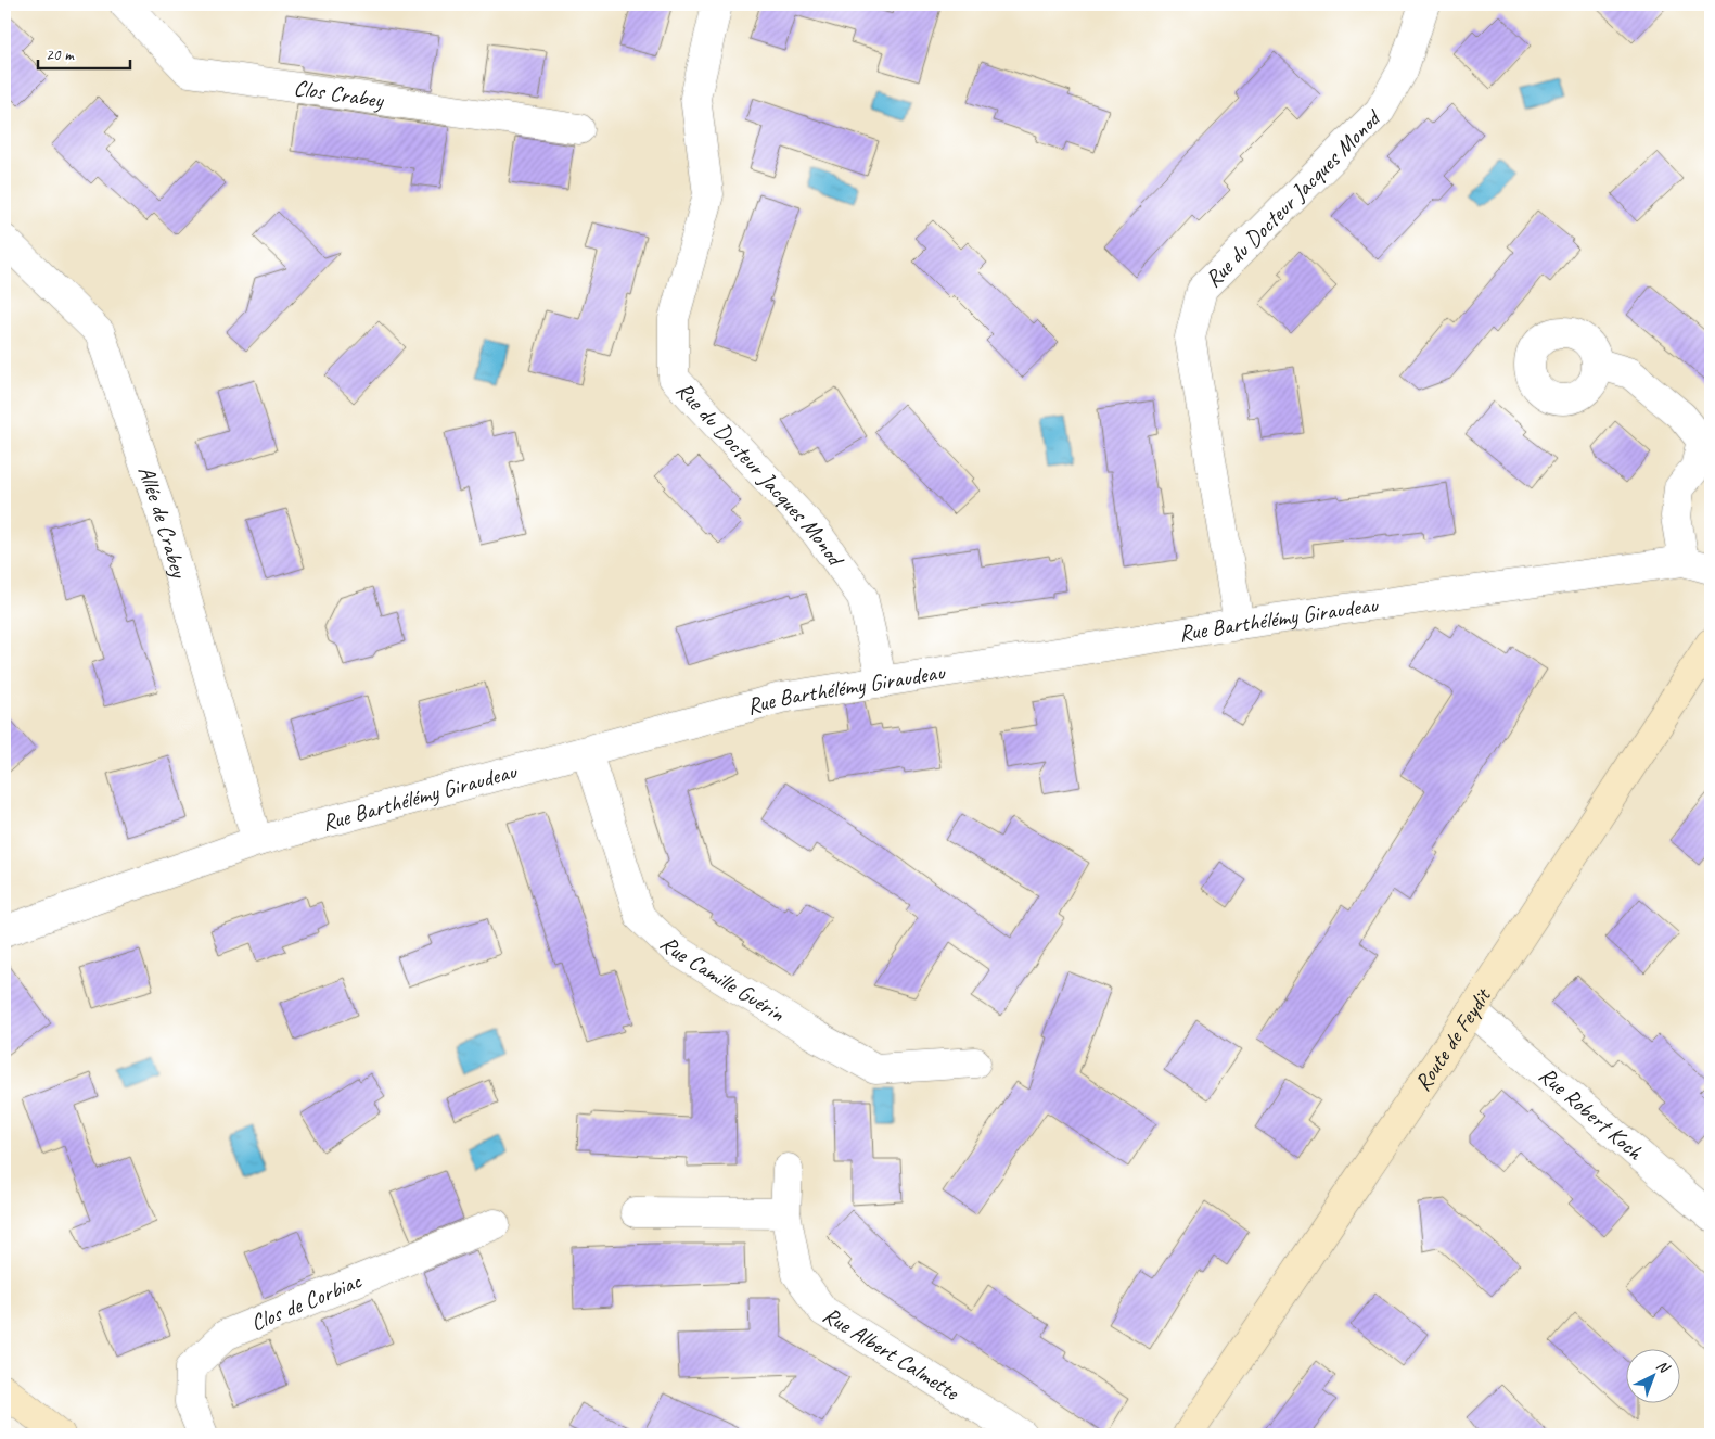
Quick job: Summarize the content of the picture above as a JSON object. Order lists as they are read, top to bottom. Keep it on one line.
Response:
{"streets":{"street":["Clos Crabey","Rue du Docteur Jacques Monod","Allée de Crabey","Rue Barthélémy Giraudeau","Rue Camille Guérin","Route de Feydit","Rue Robert Koch","Clos de Corbiac","Rue Albert Calmette"]},"crossings":[["Rue du Docteur Jacques Monod","Rue Barthélémy Giraudeau"],["Allée de Crabey","Rue Barthélémy Giraudeau"],["Rue Barthélémy Giraudeau","Rue Camille Guérin"],["Route de Feydit","Rue Robert Koch"]],"scale_bar":"20 m","north":"top right"}
